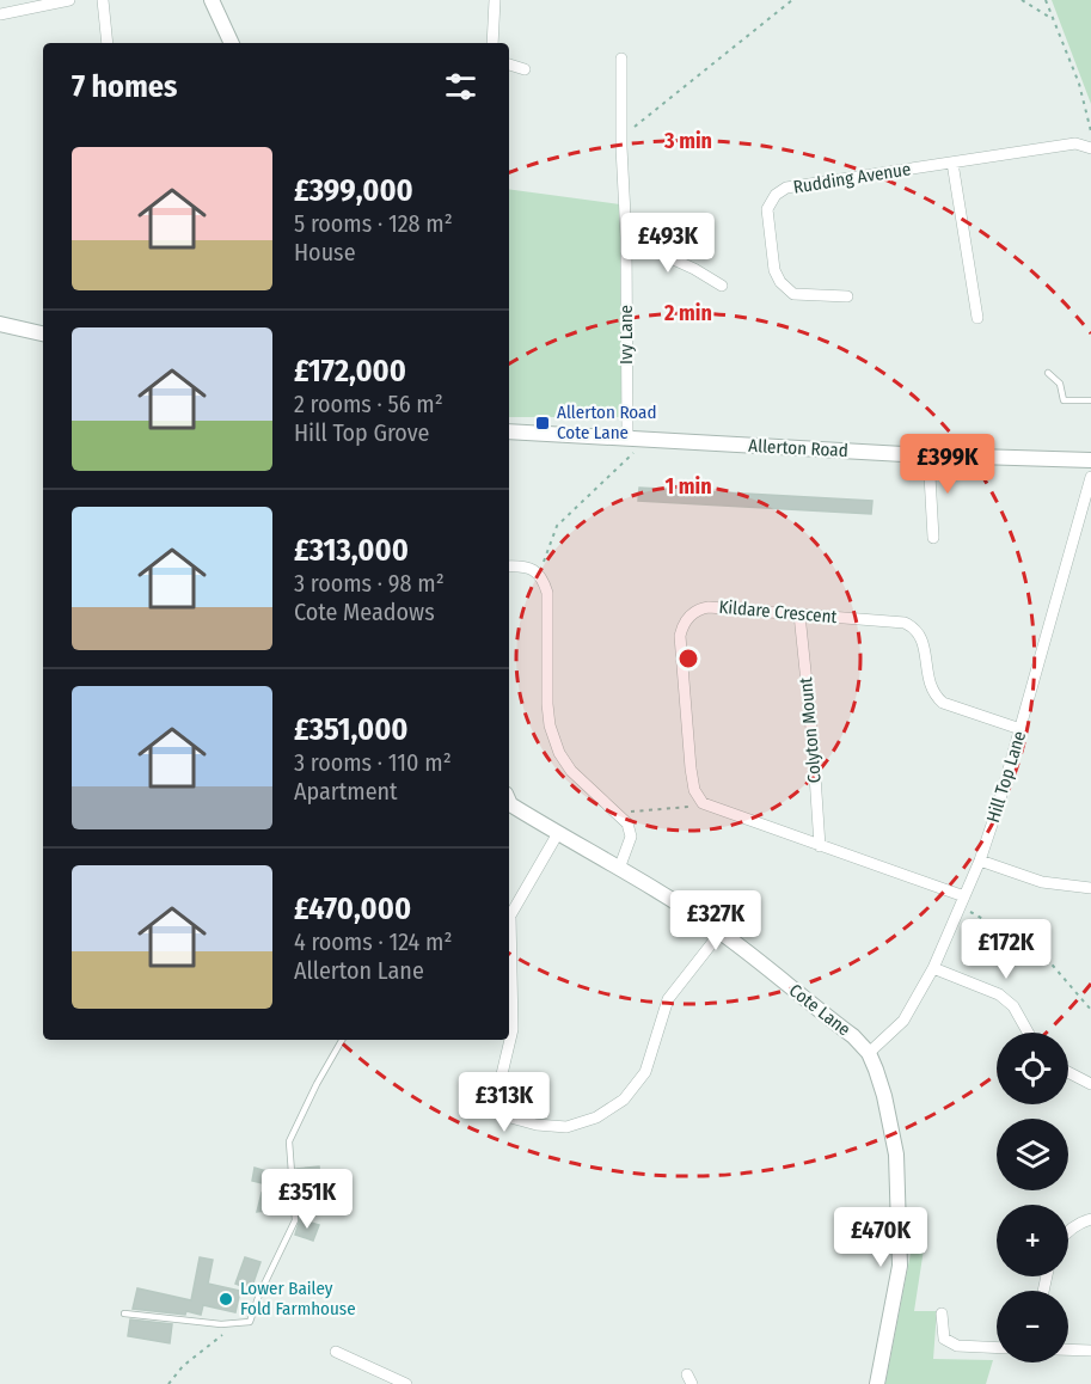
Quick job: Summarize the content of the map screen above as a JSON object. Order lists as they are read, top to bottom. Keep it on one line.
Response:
{"streets":{"street":["Rudding Avenue","Ivy Lane","Allerton Road","Kildare Crescent","Colyton Mount","Hill Top Lane","Cote Lane"]},"crossings":[["Ivy Lane","Allerton Road"],["Kildare Crescent","Colyton Mount"],["Kildare Crescent","Hill Top Lane"],["Hill Top Lane","Cote Lane"]],"places":{"transit":["Allerton Road Cote Lane"],"other":["Lower Bailey Fold Farmhouse"]},"page":{"heading":"7 homes","list":[{"name":"£399,000","note":"5 rooms · 128 m² · House"},{"name":"£172,000","note":"2 rooms · 56 m² · Hill Top Grove"},{"name":"£313,000","note":"3 rooms · 98 m² · Cote Meadows"},{"name":"£351,000","note":"3 rooms · 110 m² · Apartment"},{"name":"£470,000","note":"4 rooms · 124 m² · Allerton Lane"}],"price":["£493K","£399K","£327K","£172K","£313K","£351K","£470K"],"map_buttons":["+","−"]},"rings":["3 min","2 min","1 min"]}
